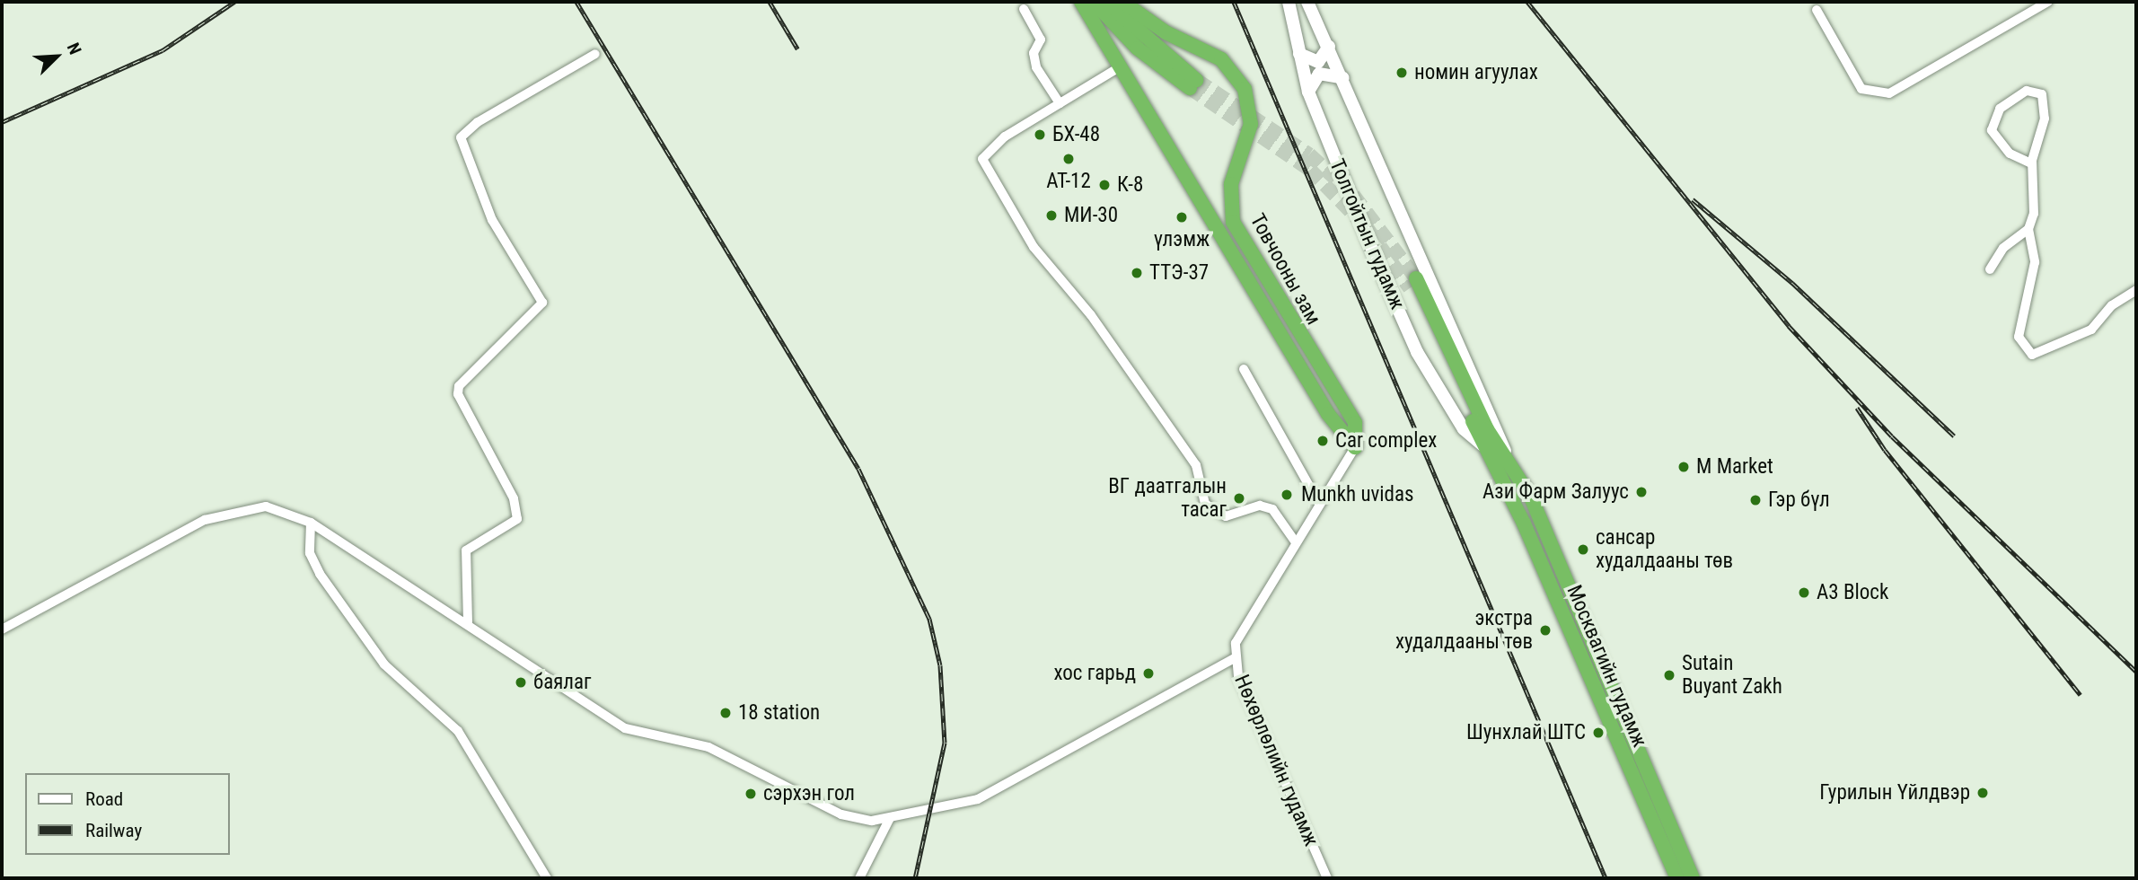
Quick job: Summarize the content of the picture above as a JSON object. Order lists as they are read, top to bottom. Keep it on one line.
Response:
{"streets":{"highway":["Товчооны зам","Москвагийн гудамж"],"main road":["Толгойтын гудамж"],"street":["Нөхөрлөлийн гудамж"]},"crossings":[["Толгойтын гудамж","Москвагийн гудамж"],["Товчооны зам","Нөхөрлөлийн гудамж"]],"places":["номин агуулах","БХ-48","АТ-12","К-8","МИ-30","үлэмж","ТТЭ-37","Car complex","М Market","Ази Фарм Залуус","Munkh uvidas","ВГ даатгалын тасаг","Гэр бүл","сансар худалдааны төв","A3 Block","экстра худалдааны төв","хос гарьд","Sutain Buyant Zakh","баялаг","18 station","Шунхлай ШТС","Гурилын Үйлдвэр","сэрхэн гол"],"legend":["Road","Railway"],"north":"top right"}
